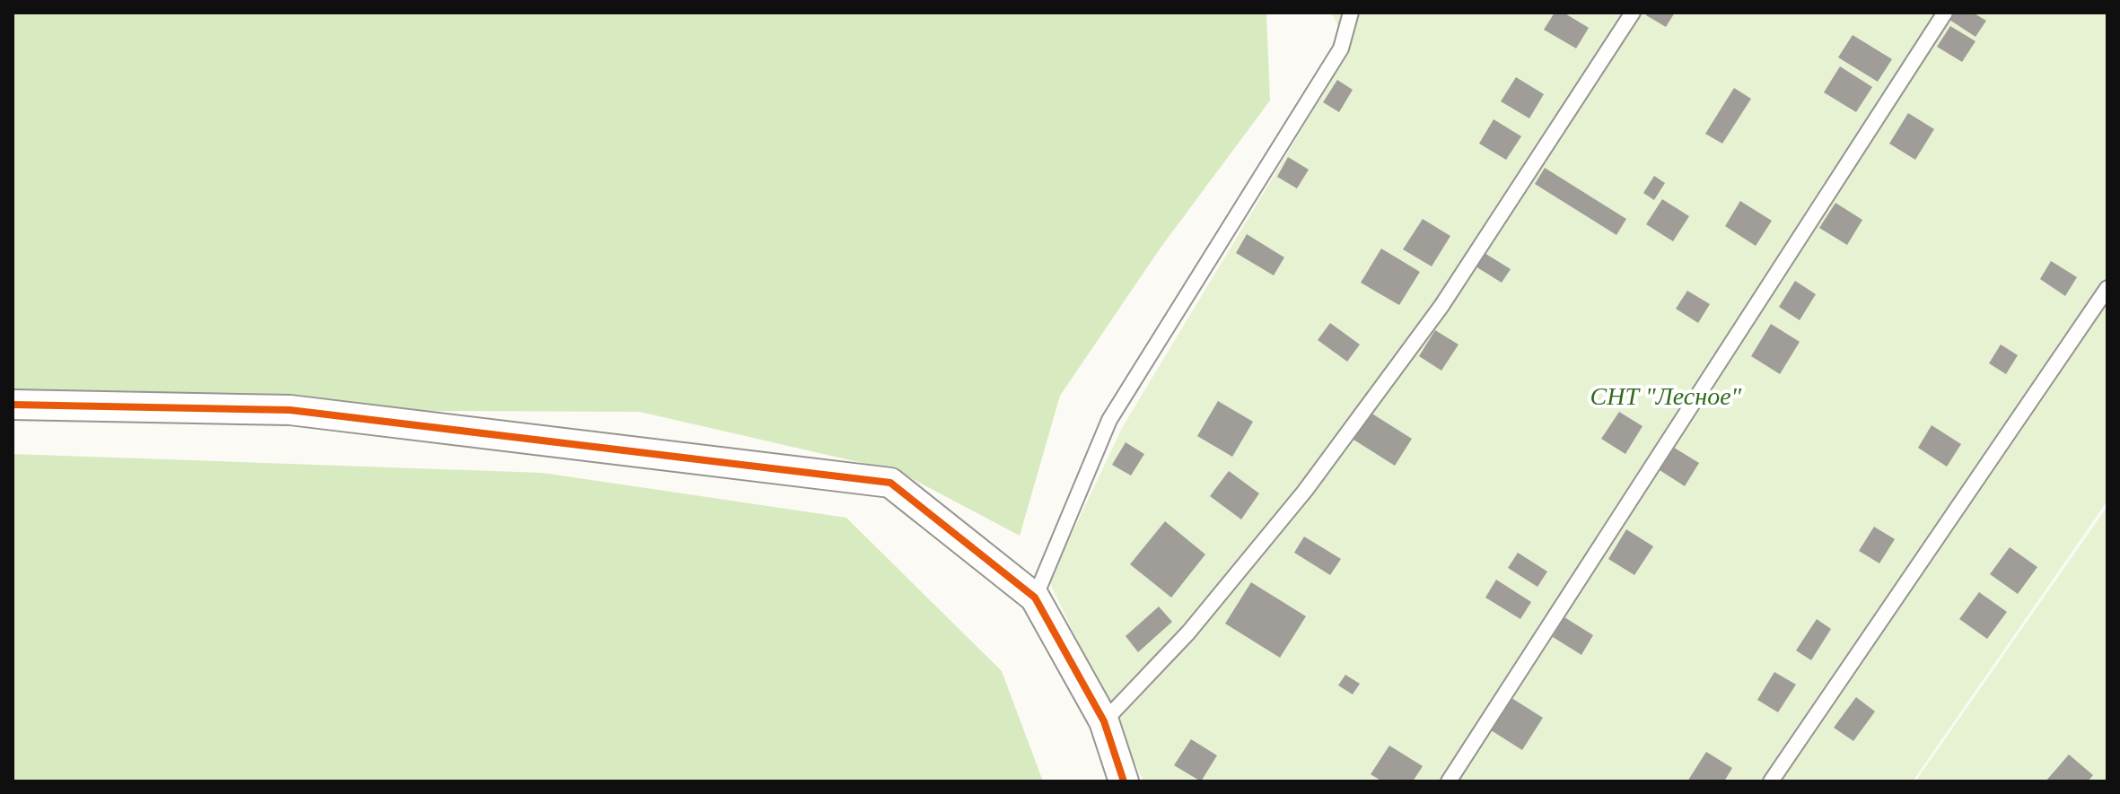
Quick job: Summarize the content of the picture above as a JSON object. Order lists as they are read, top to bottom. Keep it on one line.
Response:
{"parks":["СНТ \"Лесное\""]}
